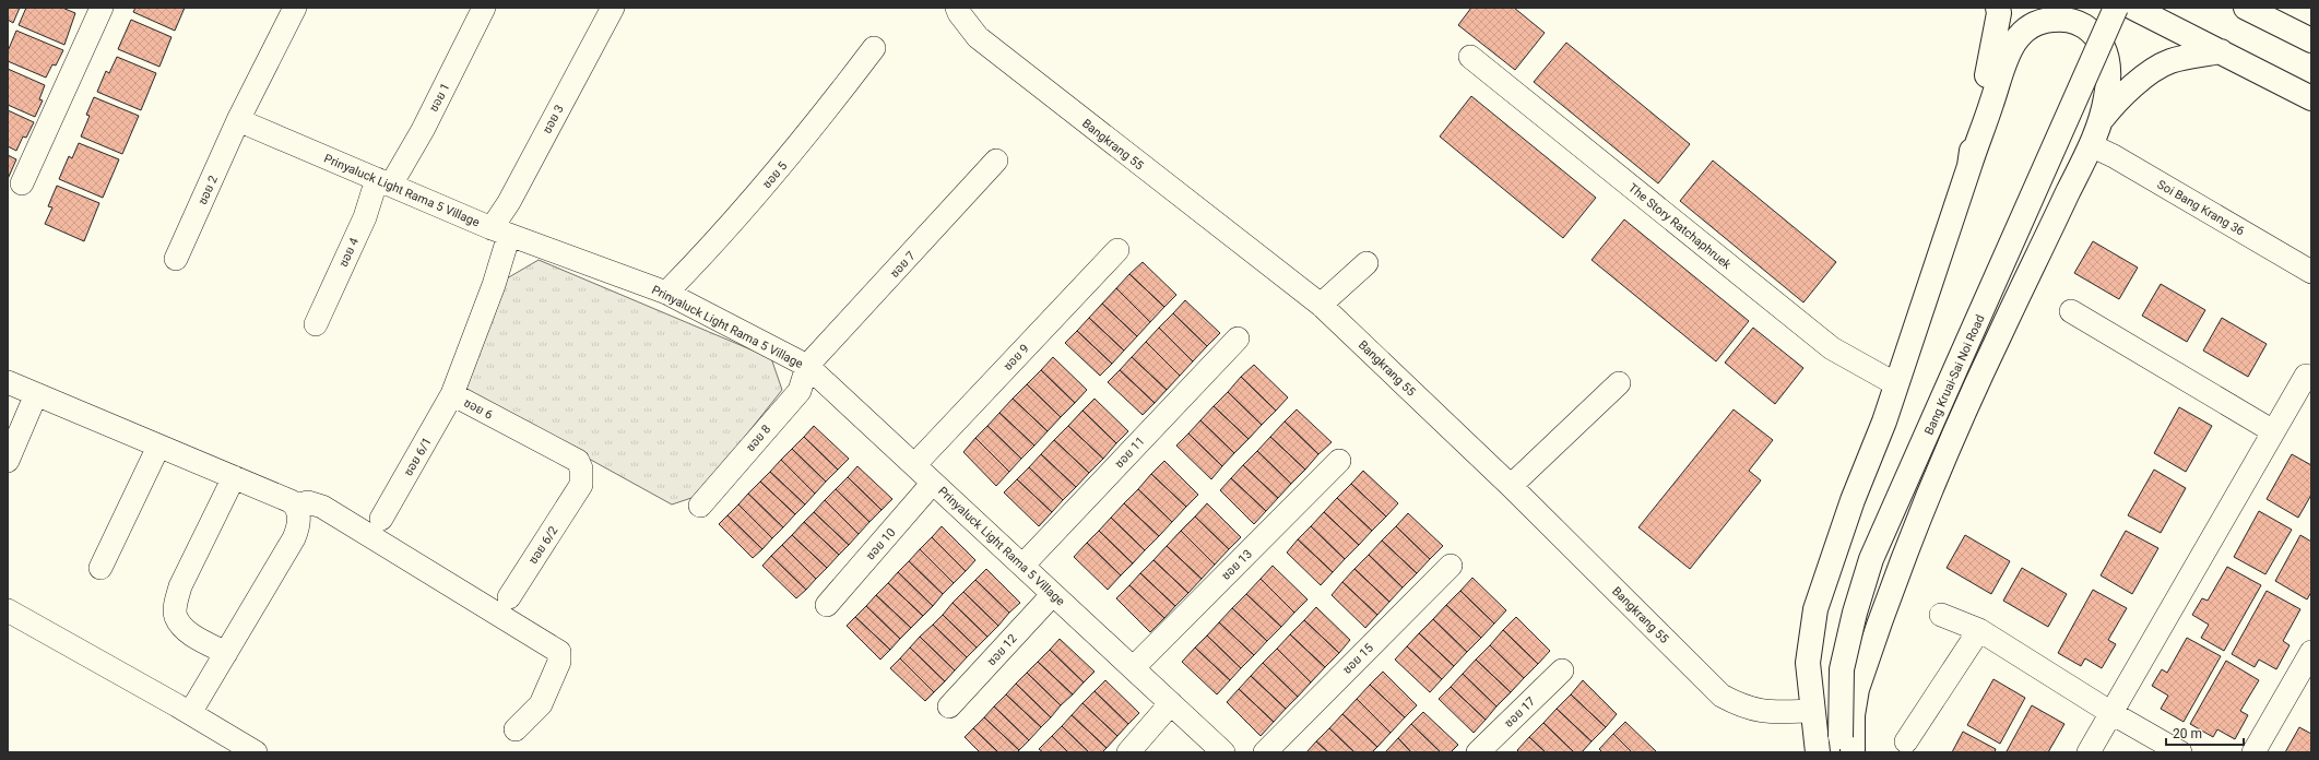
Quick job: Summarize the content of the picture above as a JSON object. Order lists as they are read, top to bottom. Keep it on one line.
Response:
{"streets":{"main road":["Bang Kruai-Sai Noi Road"],"street":["ซอย 1","ซอย 3","Bangkrang 55","ซอย 5","ซอย 2","Prinyaluck Light Rama 5 Village","Soi Bang Krang 36","The Story Ratchaphruek","ซอย 4","ซอย 7","ซอย 9","ซอย 6","ซอย 8","ซอย 11","ซอย 6/1","ซอย 10","ซอย 6/2","ซอย 13","ซอย 12","ซอย 15","ซอย 17"]},"crossings":[["ซอย 1","Prinyaluck Light Rama 5 Village"],["ซอย 1","ซอย 4"],["ซอย 3","Prinyaluck Light Rama 5 Village"],["ซอย 3","ซอย 6"],["ซอย 5","Prinyaluck Light Rama 5 Village"],["ซอย 2","Prinyaluck Light Rama 5 Village"],["Prinyaluck Light Rama 5 Village","ซอย 4"],["Prinyaluck Light Rama 5 Village","ซอย 7"],["Prinyaluck Light Rama 5 Village","ซอย 9"],["Prinyaluck Light Rama 5 Village","ซอย 6"],["Prinyaluck Light Rama 5 Village","ซอย 8"],["Prinyaluck Light Rama 5 Village","ซอย 11"],["Prinyaluck Light Rama 5 Village","ซอย 10"],["Prinyaluck Light Rama 5 Village","ซอย 13"],["Prinyaluck Light Rama 5 Village","ซอย 12"],["ซอย 7","ซอย 8"],["ซอย 6","ซอย 6/1"],["ซอย 6","ซอย 6/2"]],"scale_bar":"20 m"}
